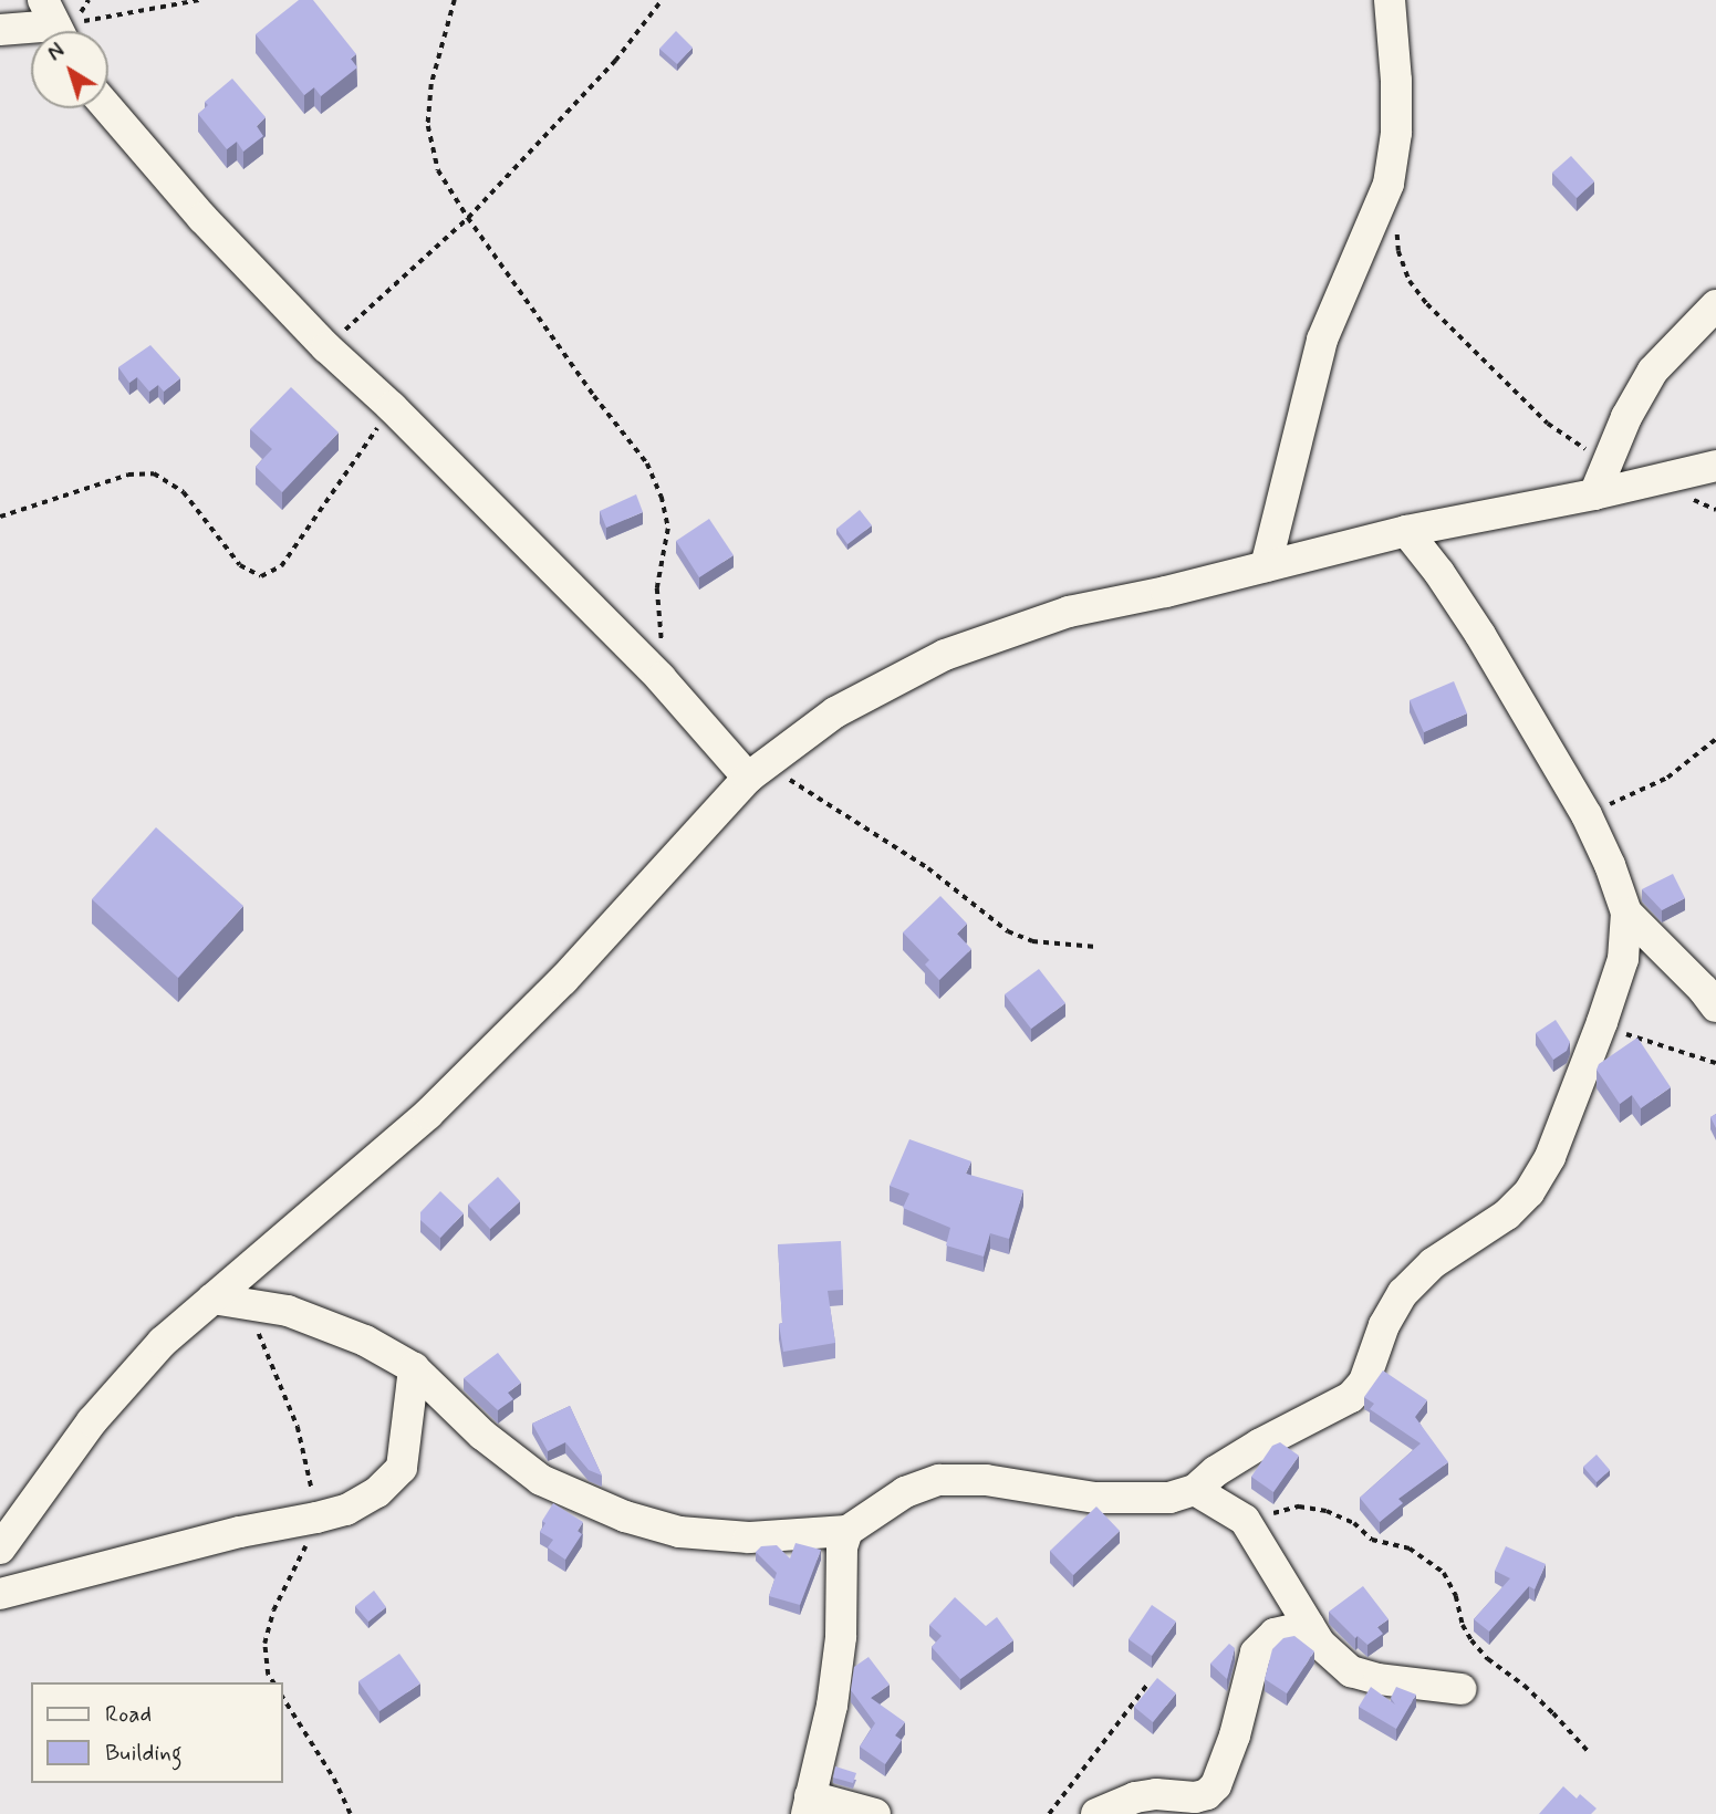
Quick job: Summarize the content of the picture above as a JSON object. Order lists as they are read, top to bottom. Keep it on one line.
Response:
{"legend":["Road","Building"],"north":"top left"}
